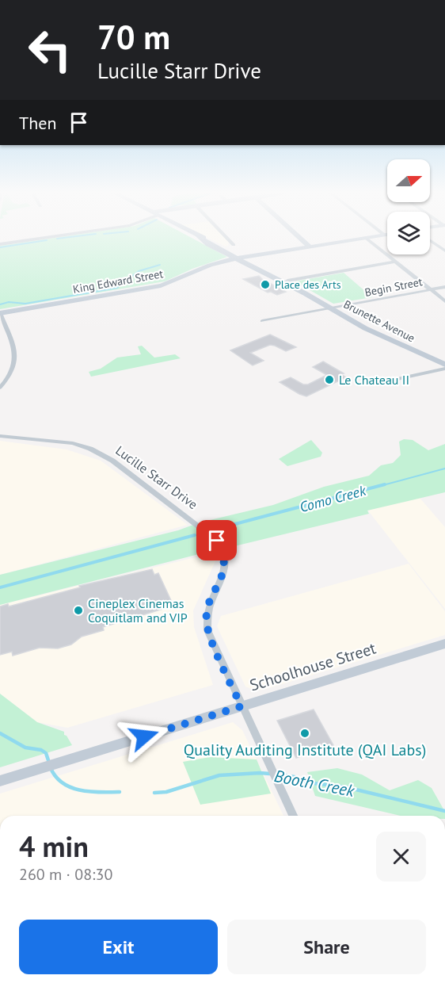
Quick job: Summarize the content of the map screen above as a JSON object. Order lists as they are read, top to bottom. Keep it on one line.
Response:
{"streets":{"main road":["King Edward Street","Brunette Avenue","Schoolhouse Street"],"street":["Begin Street","Lucille Starr Drive"]},"crossings":[["King Edward Street","Brunette Avenue"],["Begin Street","Brunette Avenue"],["Lucille Starr Drive","Schoolhouse Street"]],"water":["Como Creek","Booth Creek"],"places":["Place des Arts","Le Chateau II","Cineplex Cinemas Coquitlam and VIP","Quality Auditing Institute (QAI Labs)"],"north":"right","page":{"turn":["70 m","Lucille Starr Drive"],"then":"Then","heading":["4 min","260 m · 08:30"],"buttons":["Exit","Share"]}}
